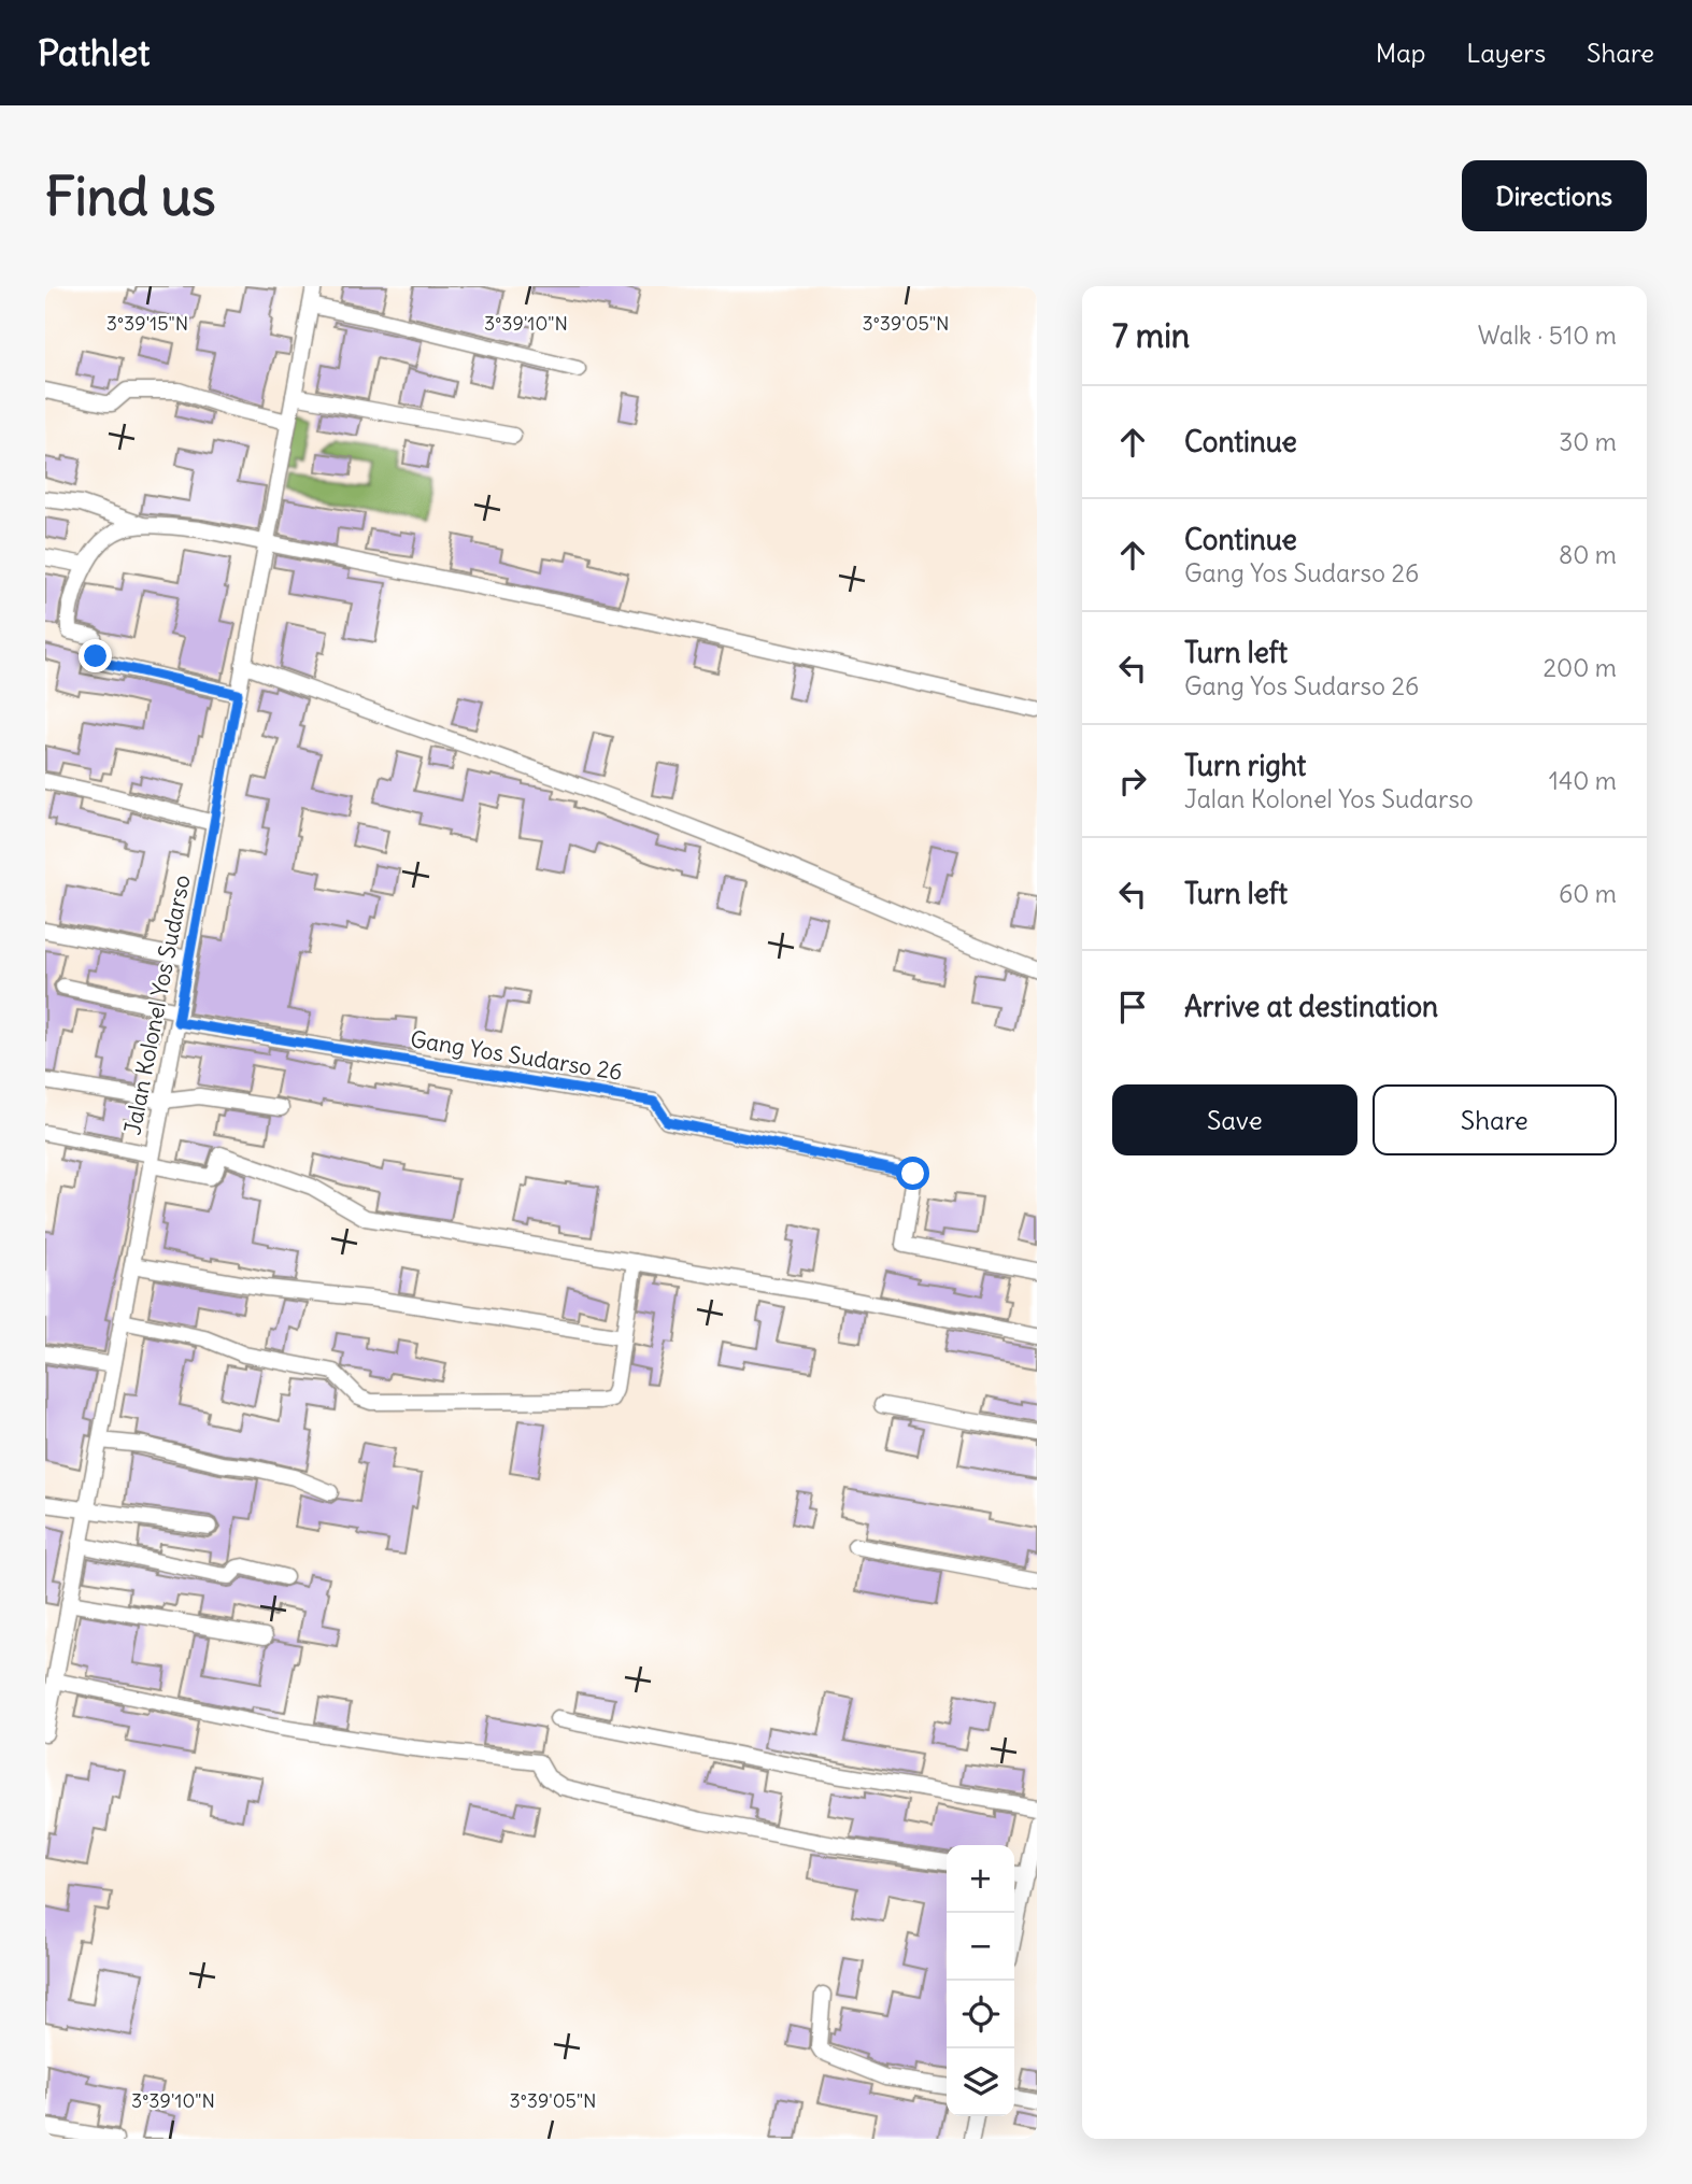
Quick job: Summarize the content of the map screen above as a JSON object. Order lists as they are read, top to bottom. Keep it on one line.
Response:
{"streets":{"street":["Jalan Kolonel Yos Sudarso","Gang Yos Sudarso 26"]},"crossings":[["Jalan Kolonel Yos Sudarso","Gang Yos Sudarso 26"]],"page":{"header":"Pathlet","nav":["Map","Layers","Share"],"buttons":["Directions",["Save","Share"]],"title":"Find us","heading":["7 min","Walk · 510 m"],"list":[["Continue","30 m"],["Continue","Gang Yos Sudarso 26","80 m"],["Turn left","Gang Yos Sudarso 26","200 m"],["Turn right","Jalan Kolonel Yos Sudarso","140 m"],["Turn left","60 m"],"Arrive at destination"],"map_buttons":["+","−"]},"coordinates":["3°39'15\"N","3°39'10\"N","3°39'05\"N"]}
